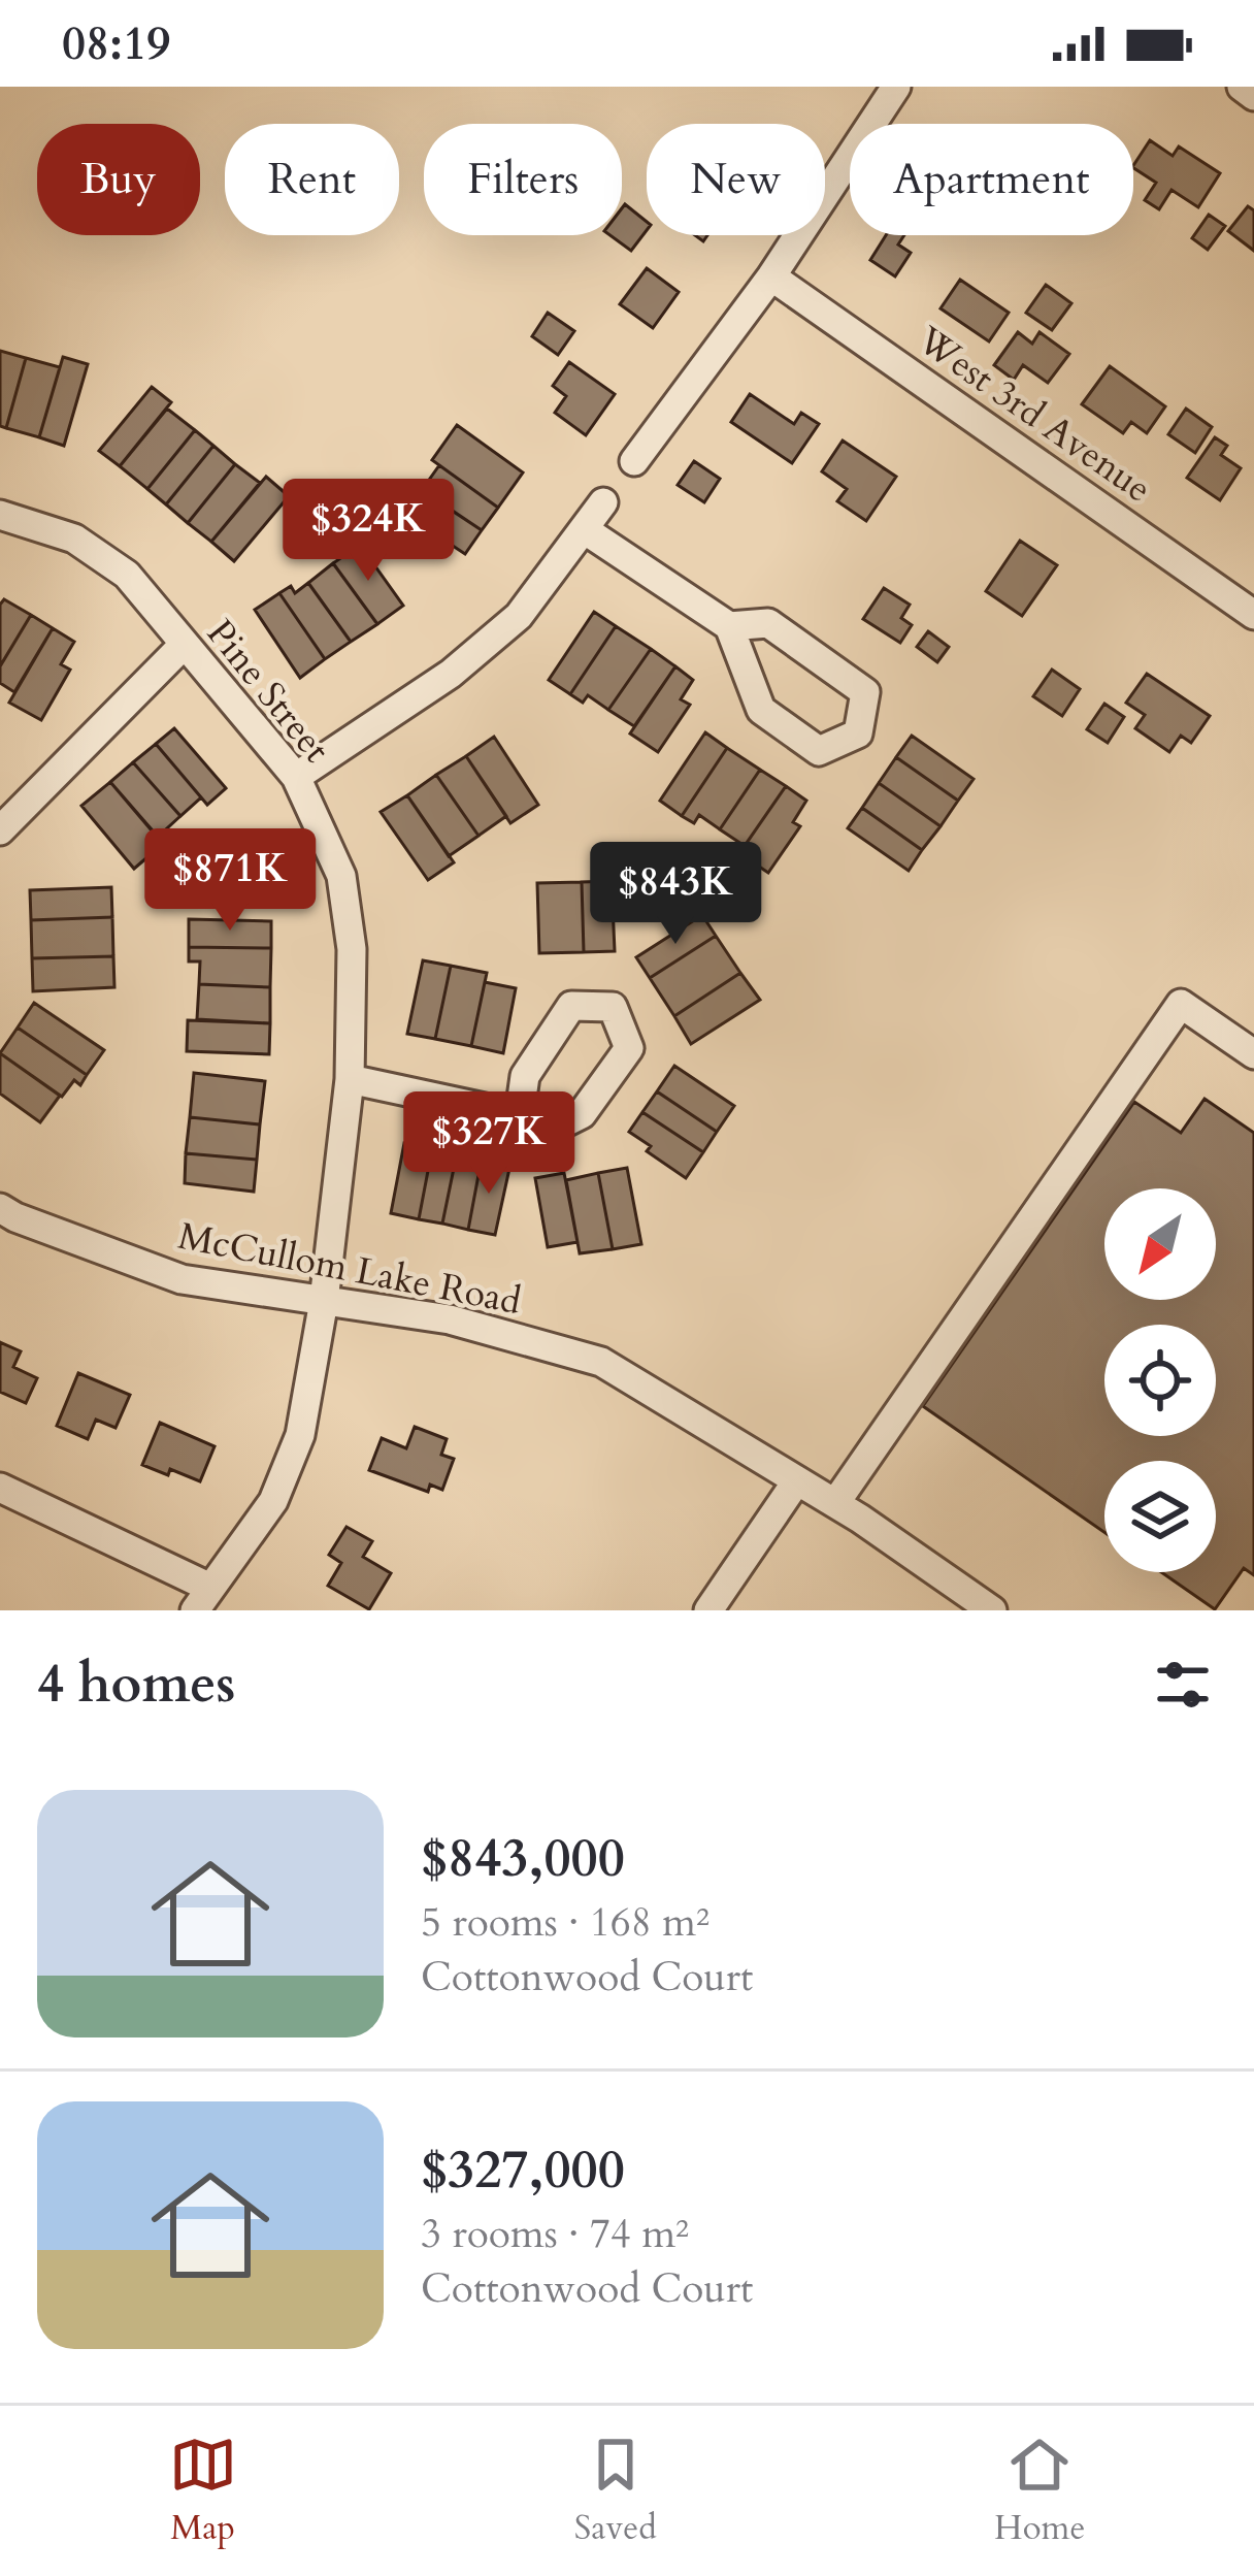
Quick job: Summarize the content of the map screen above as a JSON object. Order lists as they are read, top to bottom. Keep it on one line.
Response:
{"streets":{"street":["West 3rd Avenue","Pine Street","McCullom Lake Road"]},"crossings":[["Pine Street","McCullom Lake Road"]],"north":"bottom left","page":{"status":"08:19","chip":["Buy","Rent","Filters","New","Apartment"],"price":["$324K","$871K","$843K","$327K"],"heading":"4 homes","list":[{"name":"$843,000","note":"5 rooms · 168 m² · Cottonwood Court"},{"name":"$327,000","note":"3 rooms · 74 m² · Cottonwood Court"}],"tabs":["Map","Saved","Home"]}}
